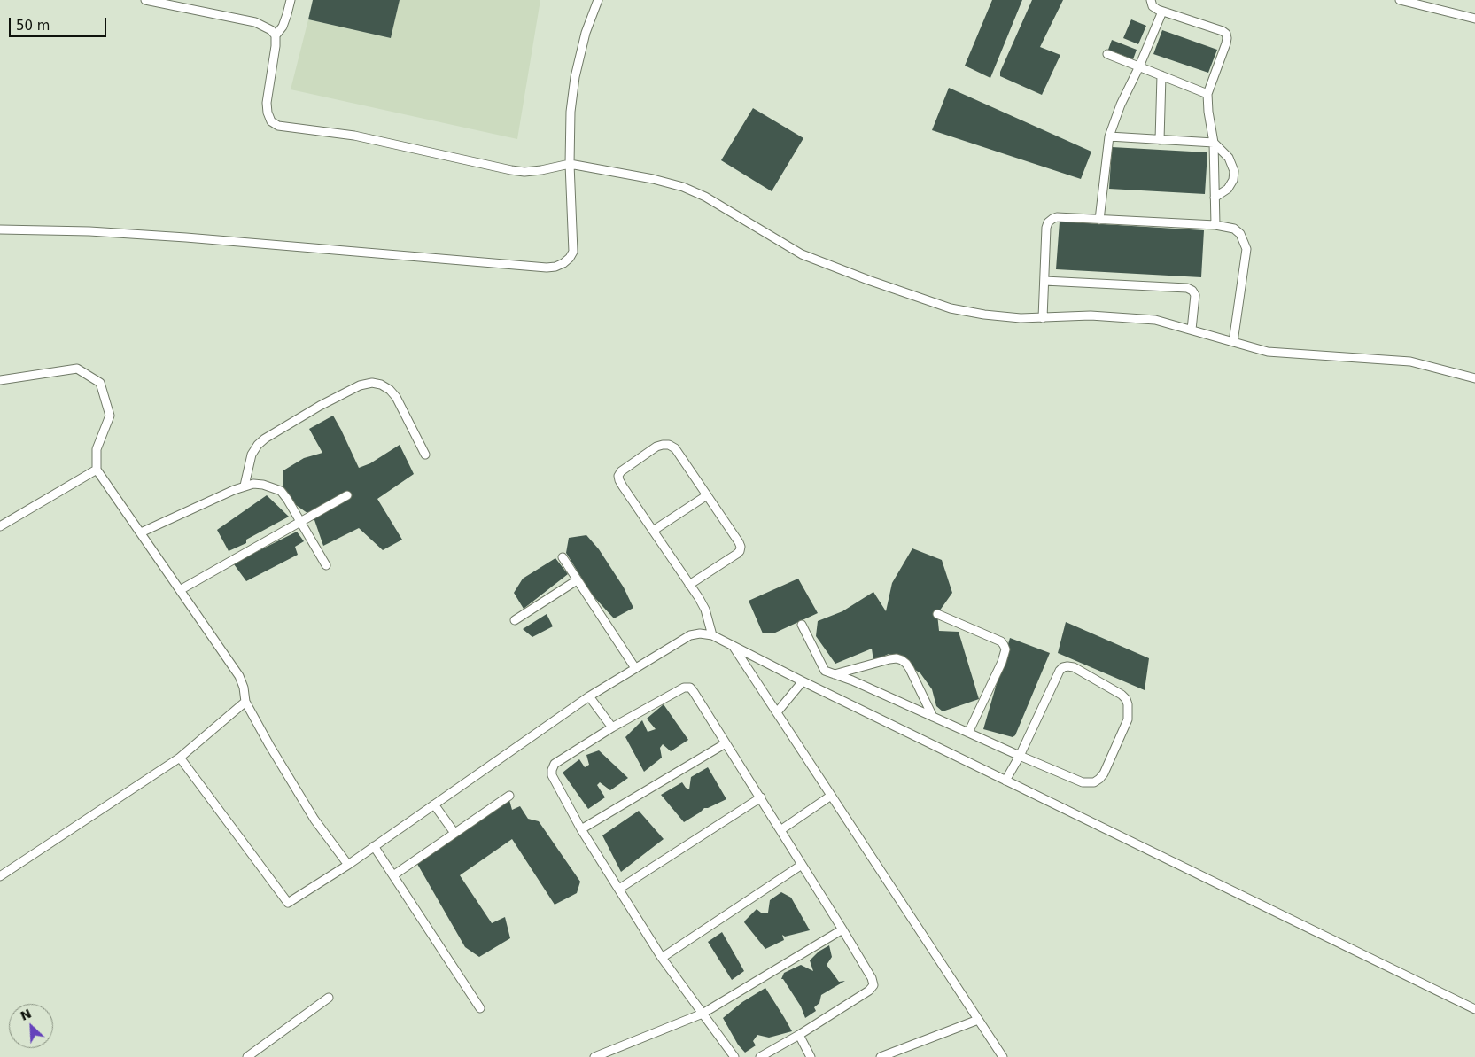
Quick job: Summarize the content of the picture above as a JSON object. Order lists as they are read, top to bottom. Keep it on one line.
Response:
{"scale_bar":"50 m","north":"top left"}
